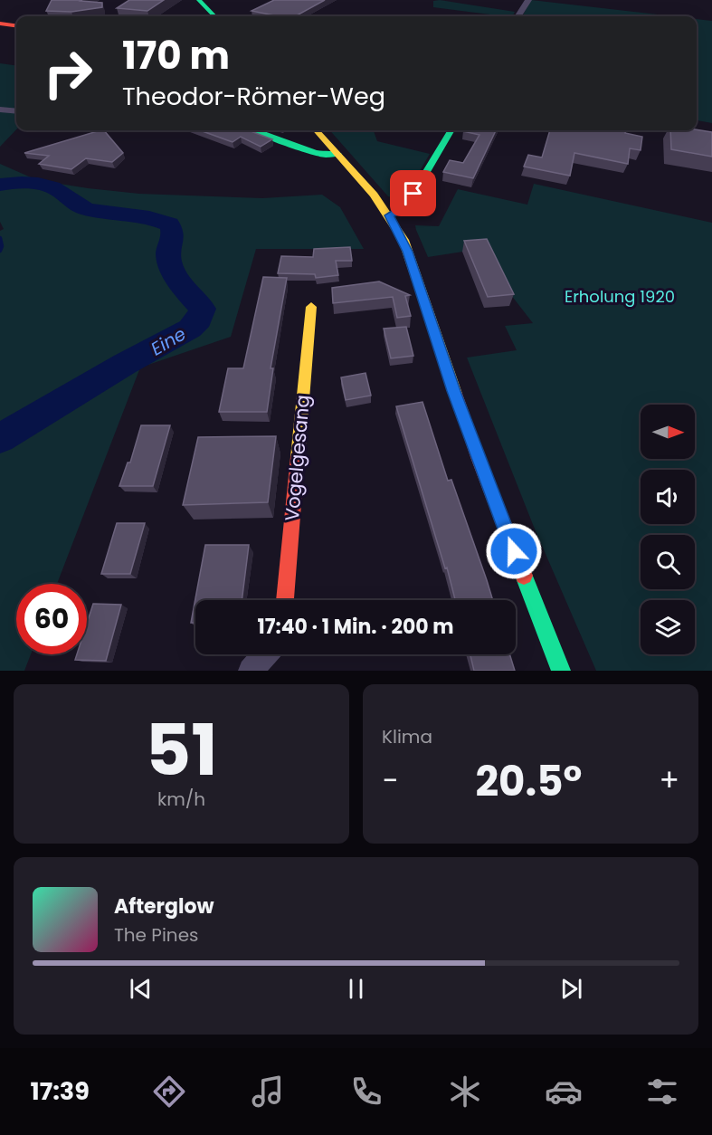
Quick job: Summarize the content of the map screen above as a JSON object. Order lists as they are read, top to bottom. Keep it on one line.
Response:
{"streets":{"main road":["Vogelgesang"]},"water":["Eine"],"parks":["Erholung 1920"],"north":"right","page":{"turn":["170 m","Theodor-Römer-Weg"],"limit":"60","trip":"17:40 · 1 Min. · 200 m","tile":[["51","km/h"],"Klima"],"heat":["−","20.5°","+"],"song":["Afterglow","The Pines"],"tabs":"17:39"}}
